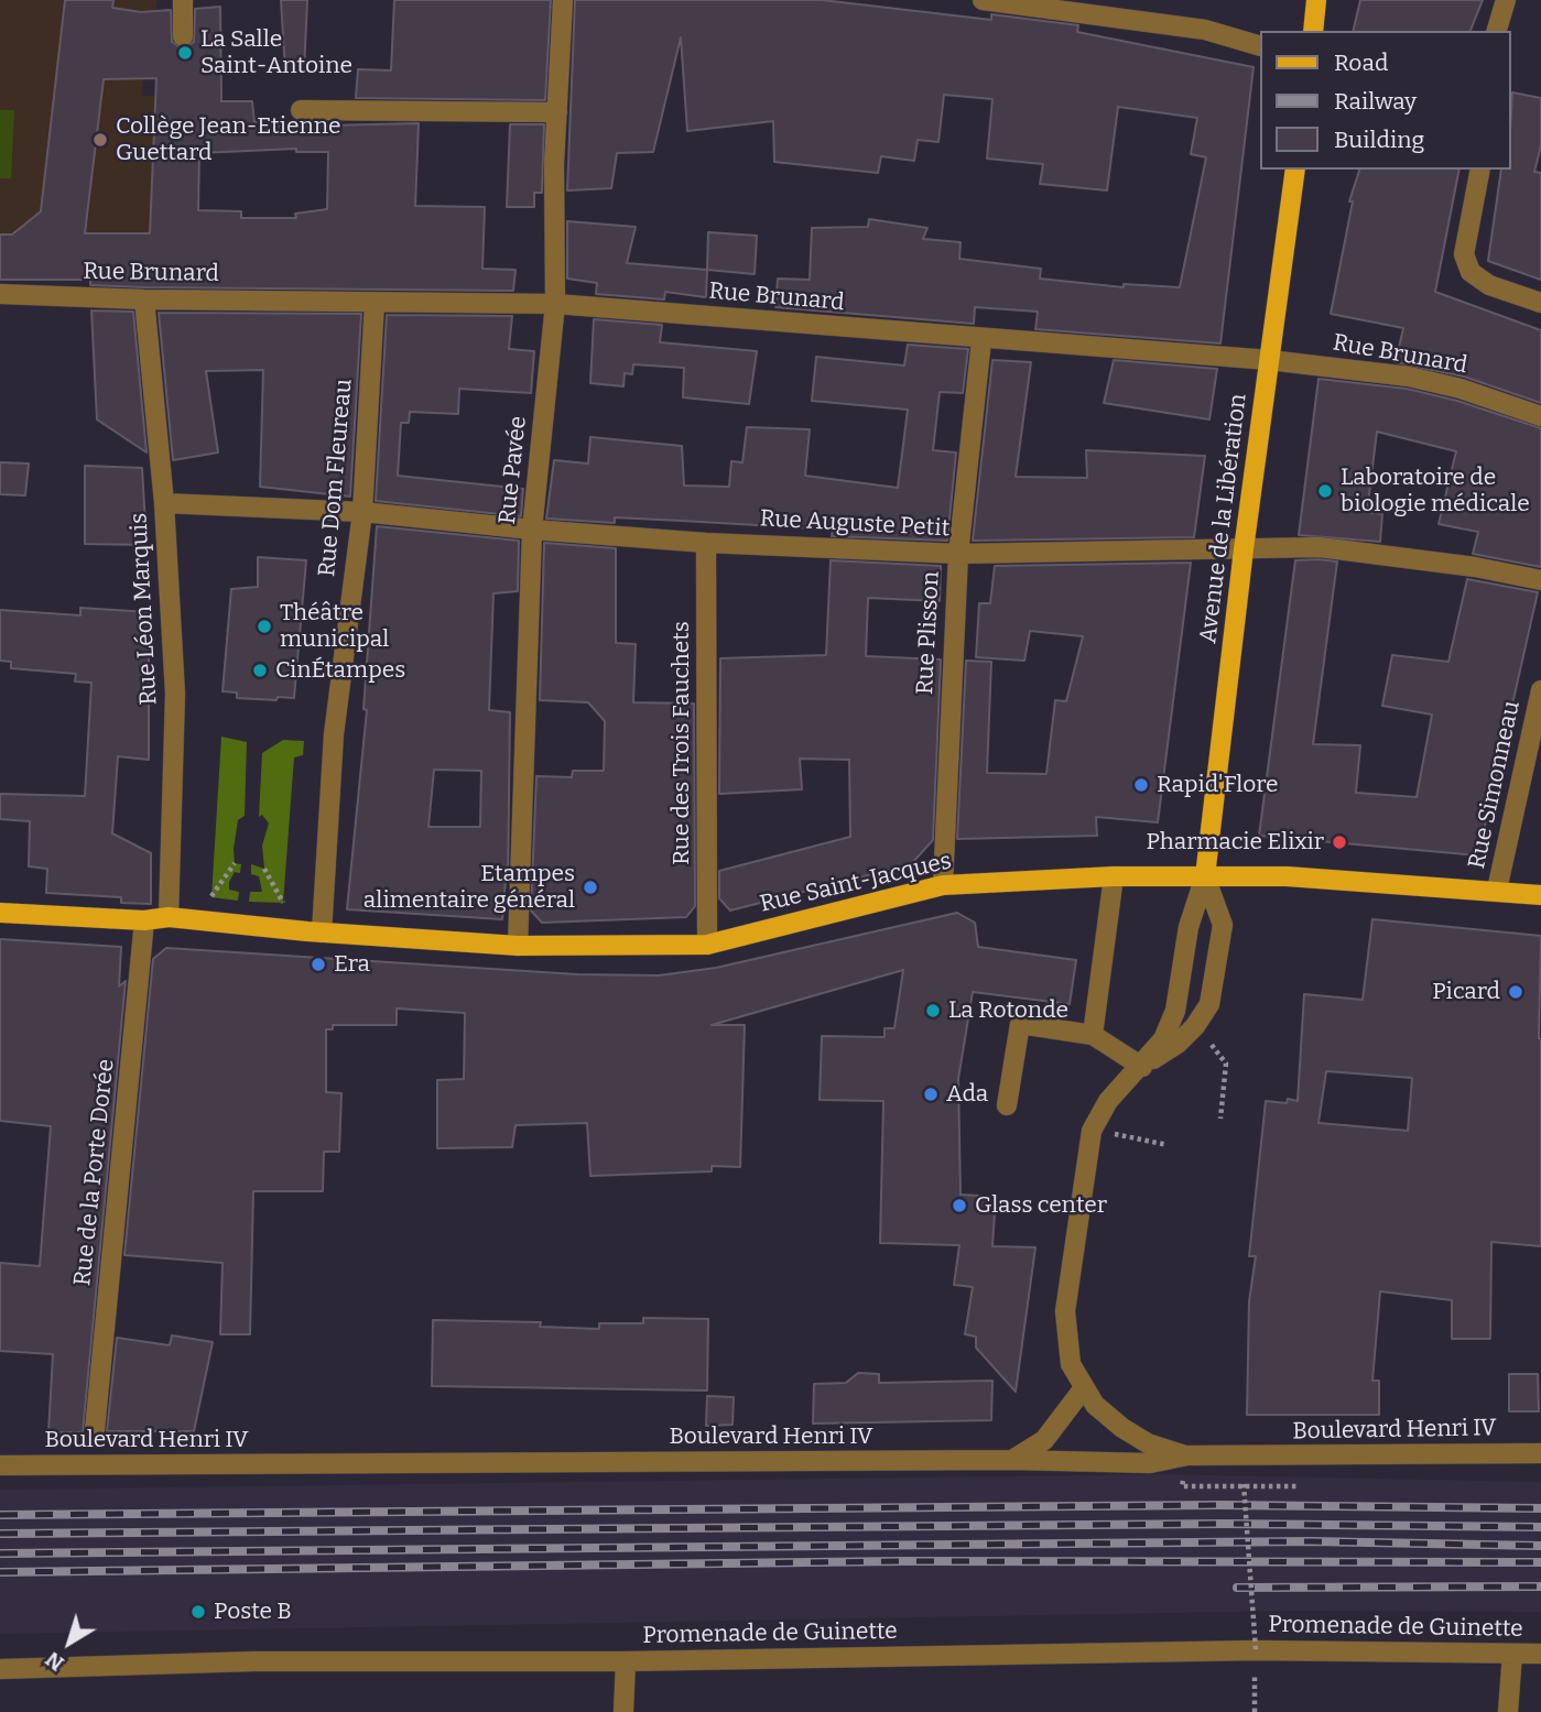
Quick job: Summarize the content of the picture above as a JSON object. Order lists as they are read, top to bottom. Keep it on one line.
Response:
{"streets":{"main road":["Avenue de la Libération","Rue Saint-Jacques"],"street":["Rue Brunard","Rue Pavée","Rue Dom Fleureau","Rue Auguste Petit","Rue Léon Marquis","Rue Plisson","Rue des Trois Fauchets","Rue Simonneau","Rue de la Porte Dorée","Boulevard Henri IV","Promenade de Guinette"]},"crossings":[["Rue Brunard","Rue Pavée"],["Rue Brunard","Rue Dom Fleureau"],["Rue Brunard","Avenue de la Libération"],["Rue Brunard","Rue Léon Marquis"],["Rue Brunard","Rue Plisson"],["Rue Pavée","Rue Auguste Petit"],["Rue Pavée","Rue Saint-Jacques"],["Rue Dom Fleureau","Rue Auguste Petit"],["Rue Dom Fleureau","Rue Saint-Jacques"],["Avenue de la Libération","Rue Auguste Petit"],["Avenue de la Libération","Rue Saint-Jacques"],["Rue Auguste Petit","Rue Léon Marquis"],["Rue Auguste Petit","Rue Plisson"],["Rue Auguste Petit","Rue des Trois Fauchets"],["Rue Léon Marquis","Rue Saint-Jacques"],["Rue Plisson","Rue Saint-Jacques"],["Rue des Trois Fauchets","Rue Saint-Jacques"],["Rue Simonneau","Rue Saint-Jacques"],["Rue Saint-Jacques","Rue de la Porte Dorée"]],"places":["La Salle Saint-Antoine","Collège Jean-Etienne Guettard","Laboratoire de biologie médicale","Théâtre municipal","CinÉtampes","Rapid'Flore","Pharmacie Elixir","Etampes alimentaire général","Era","Picard","La Rotonde","Ada","Glass center","Poste B"],"legend":["Road","Railway","Building"],"north":"bottom left"}
